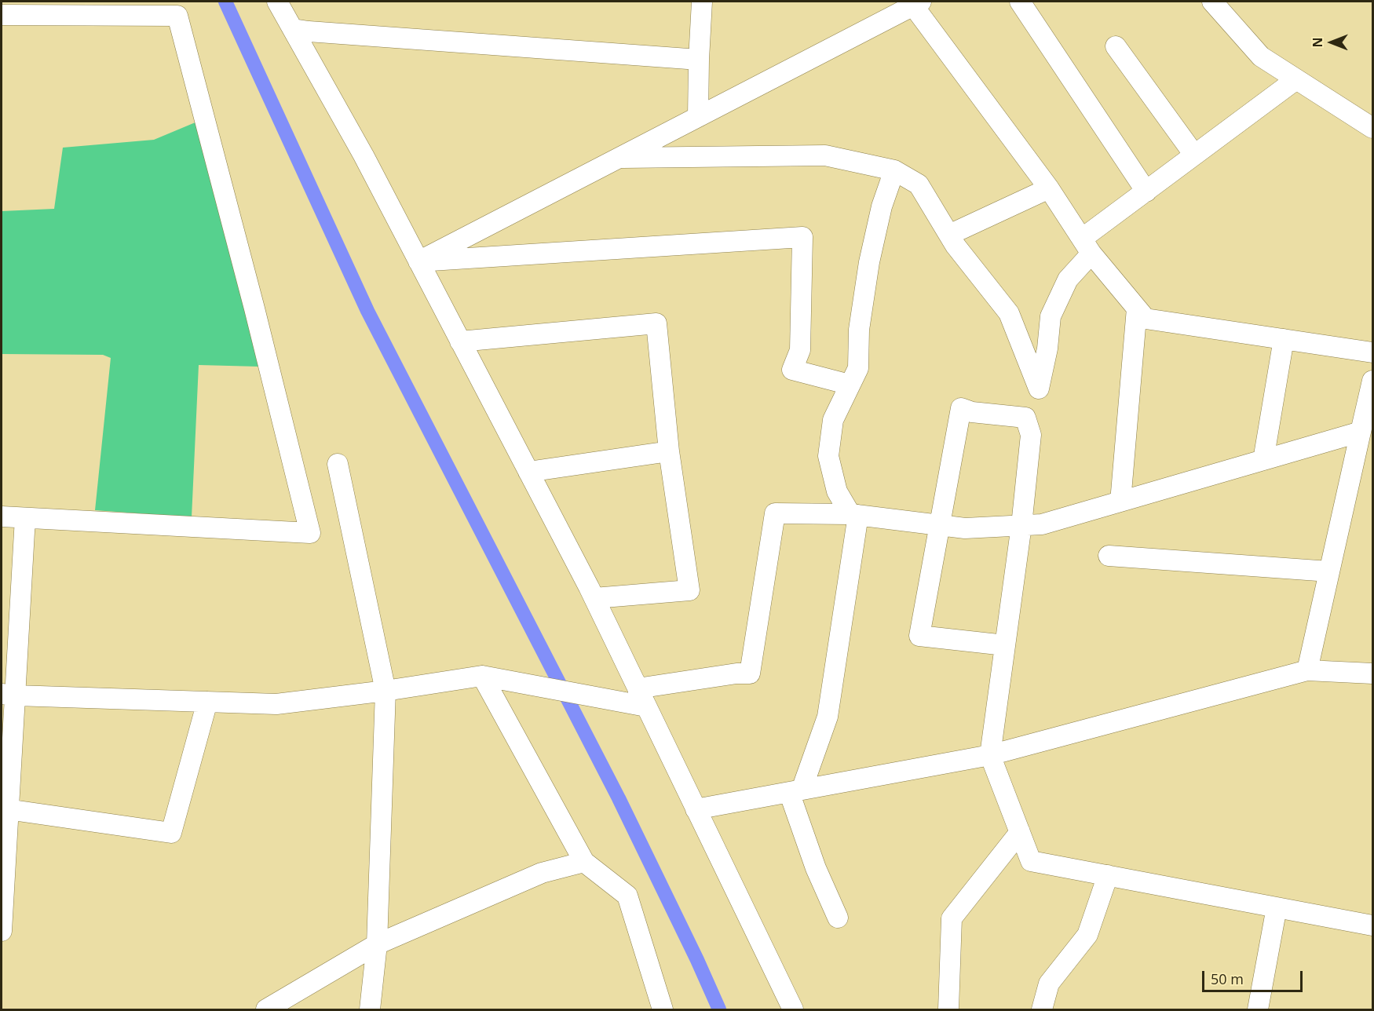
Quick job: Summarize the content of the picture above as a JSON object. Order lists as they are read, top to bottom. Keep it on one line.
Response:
{"scale_bar":"50 m","north":"left"}
